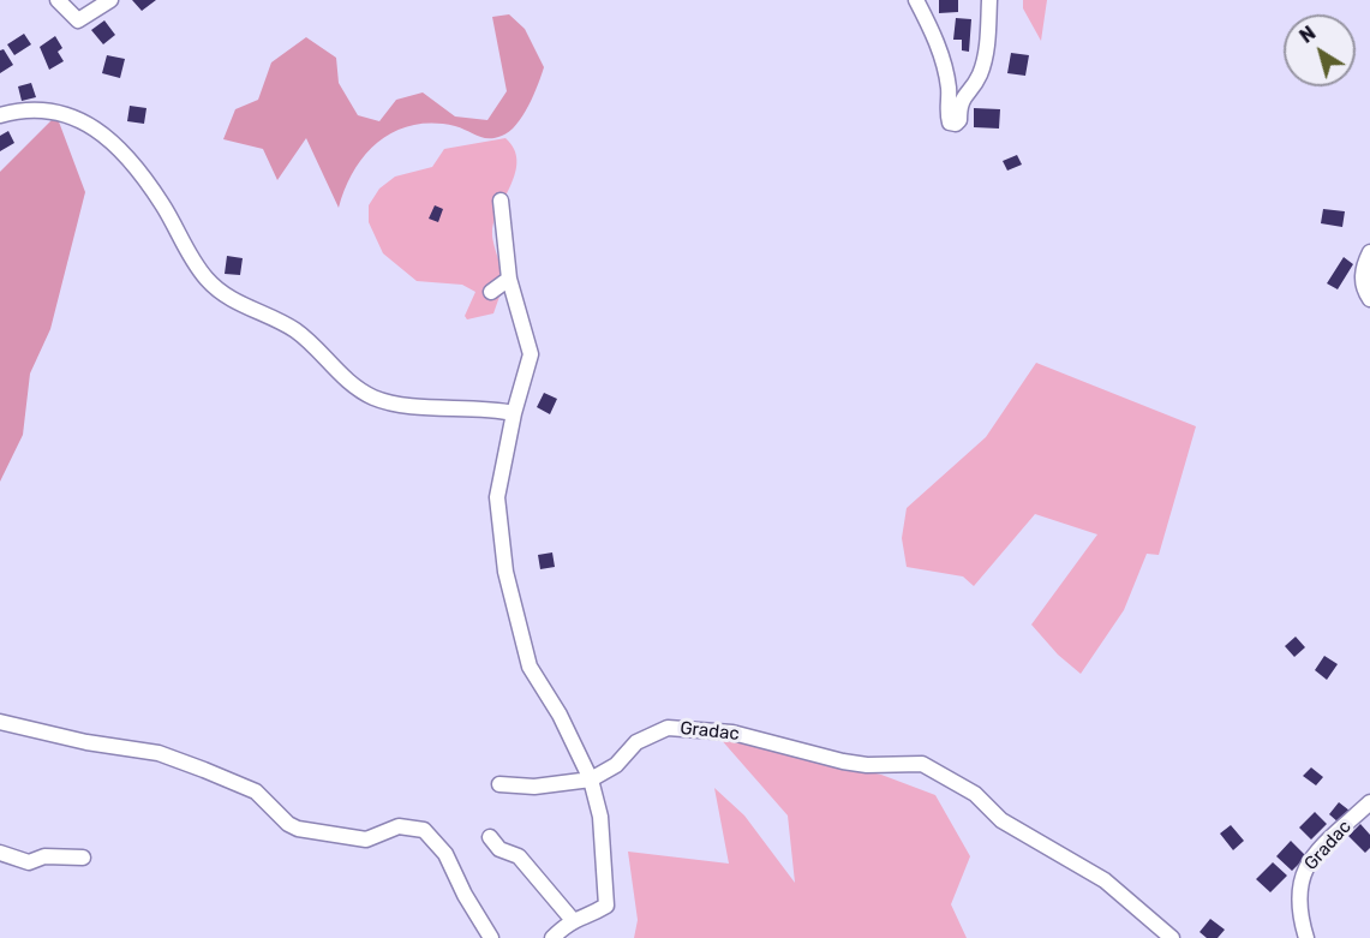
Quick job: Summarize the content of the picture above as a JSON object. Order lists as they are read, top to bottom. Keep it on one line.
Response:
{"streets":{"street":["Gradac"]},"north":"top left"}
